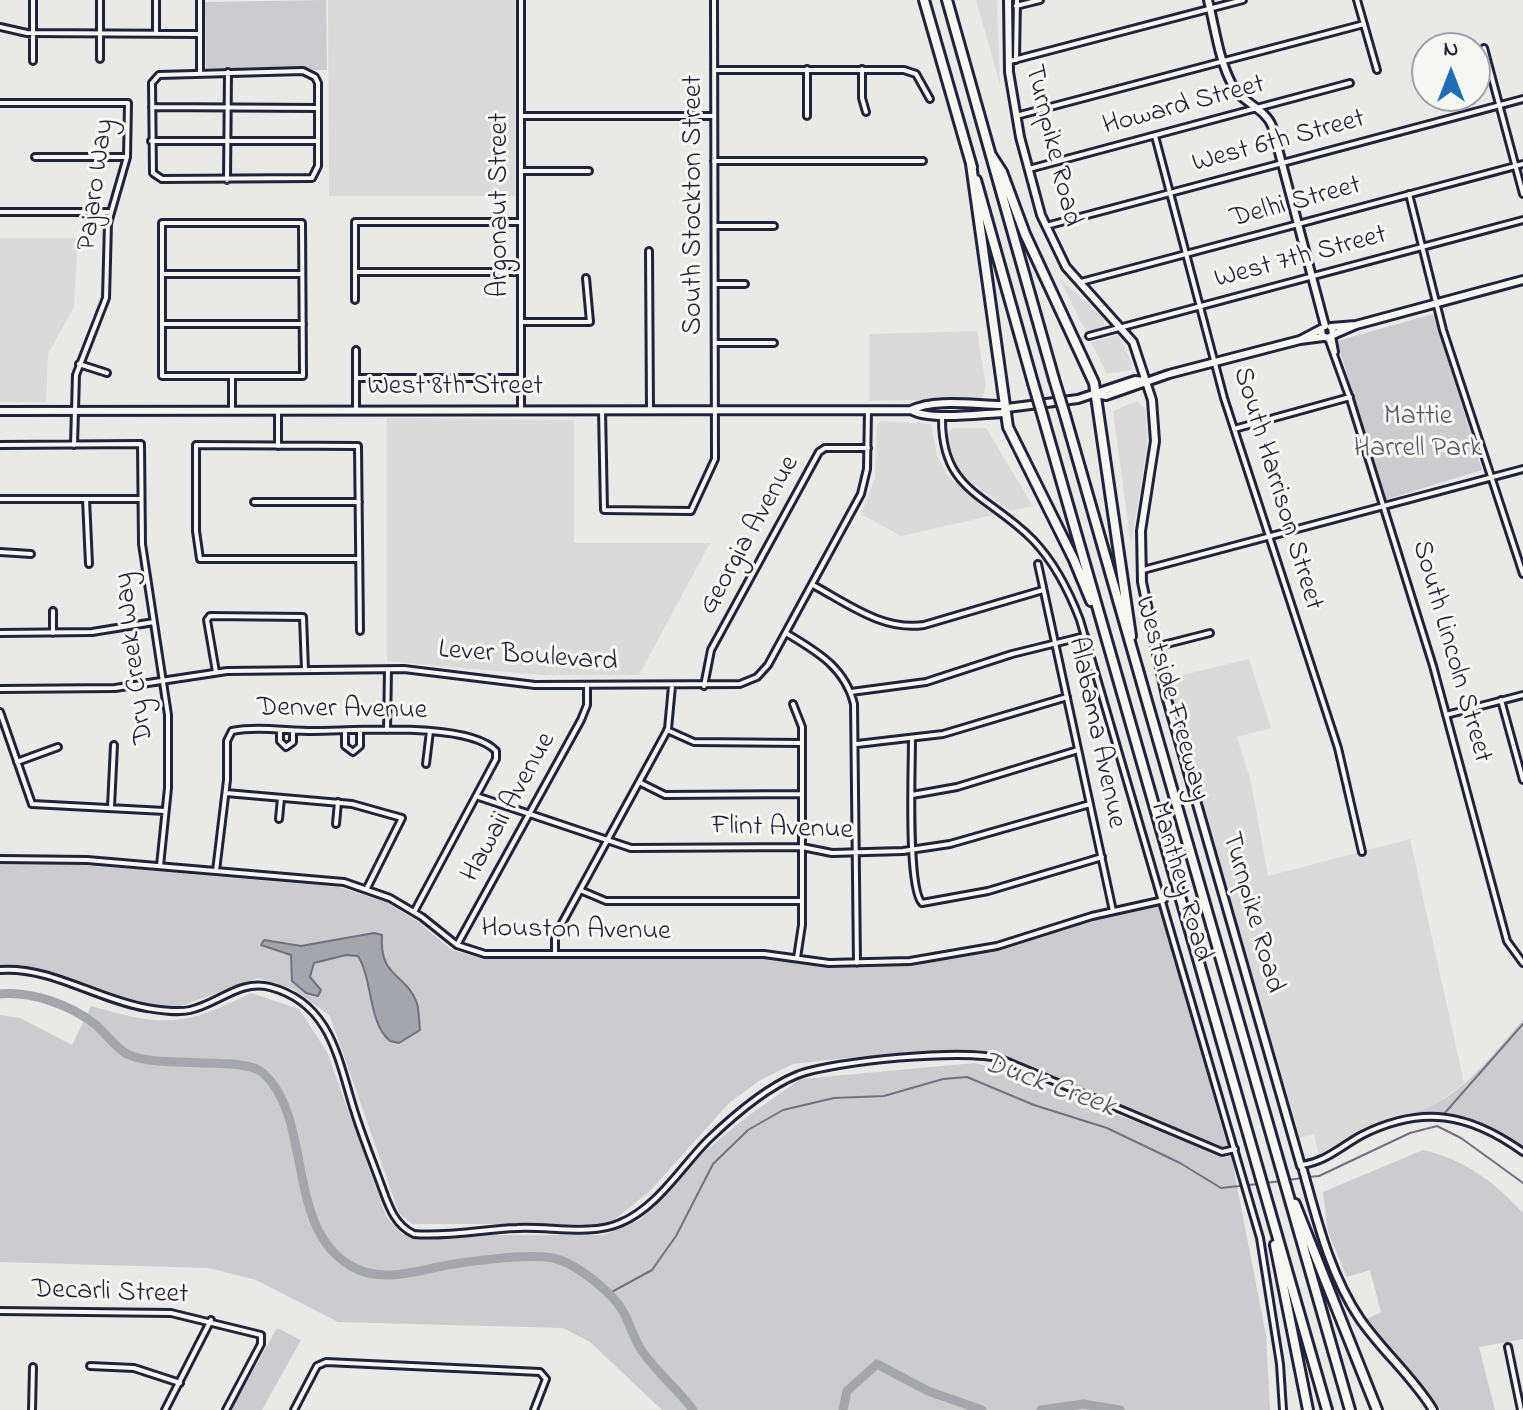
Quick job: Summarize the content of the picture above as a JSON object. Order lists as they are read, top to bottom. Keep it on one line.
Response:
{"streets":{"highway":["Westside Freeway"],"street":["Howard Street","West 6th Street","Turnpike Road","Pajaro Way","Delhi Street","Argonaut Street","South Stockton Street","West 7th Street","West 8th Street","South Harrison Street","Georgia Avenue","South Lincoln Street","Dry Creek Way","Lever Boulevard","Denver Avenue","Alabama Avenue","Hawaii Avenue","Flint Avenue","Manthey Road","Houston Avenue","Decarli Street"]},"crossings":[["Howard Street","Turnpike Road"],["Howard Street","South Harrison Street"],["Howard Street","South Lincoln Street"],["West 6th Street","Turnpike Road"],["West 6th Street","South Harrison Street"],["West 6th Street","South Lincoln Street"],["Turnpike Road","Delhi Street"],["Turnpike Road","West 7th Street"],["Turnpike Road","West 8th Street"],["Pajaro Way","West 8th Street"],["Pajaro Way","Dry Creek Way"],["Delhi Street","South Harrison Street"],["Delhi Street","South Lincoln Street"],["Argonaut Street","West 8th Street"],["South Stockton Street","West 8th Street"],["West 7th Street","South Harrison Street"],["West 7th Street","South Lincoln Street"],["West 8th Street","South Harrison Street"],["West 8th Street","South Lincoln Street"],["West 8th Street","Lever Boulevard"],["West 8th Street","Manthey Road"],["Georgia Avenue","Lever Boulevard"],["Dry Creek Way","Lever Boulevard"],["Dry Creek Way","Houston Avenue"],["Lever Boulevard","Hawaii Avenue"],["Denver Avenue","Flint Avenue"],["Denver Avenue","Houston Avenue"],["Alabama Avenue","Flint Avenue"],["Alabama Avenue","Houston Avenue"],["Hawaii Avenue","Flint Avenue"],["Hawaii Avenue","Houston Avenue"],["Manthey Road","Houston Avenue"]],"water":["Duck Creek"],"parks":["Mattie Harrell Park"],"north":"top"}
